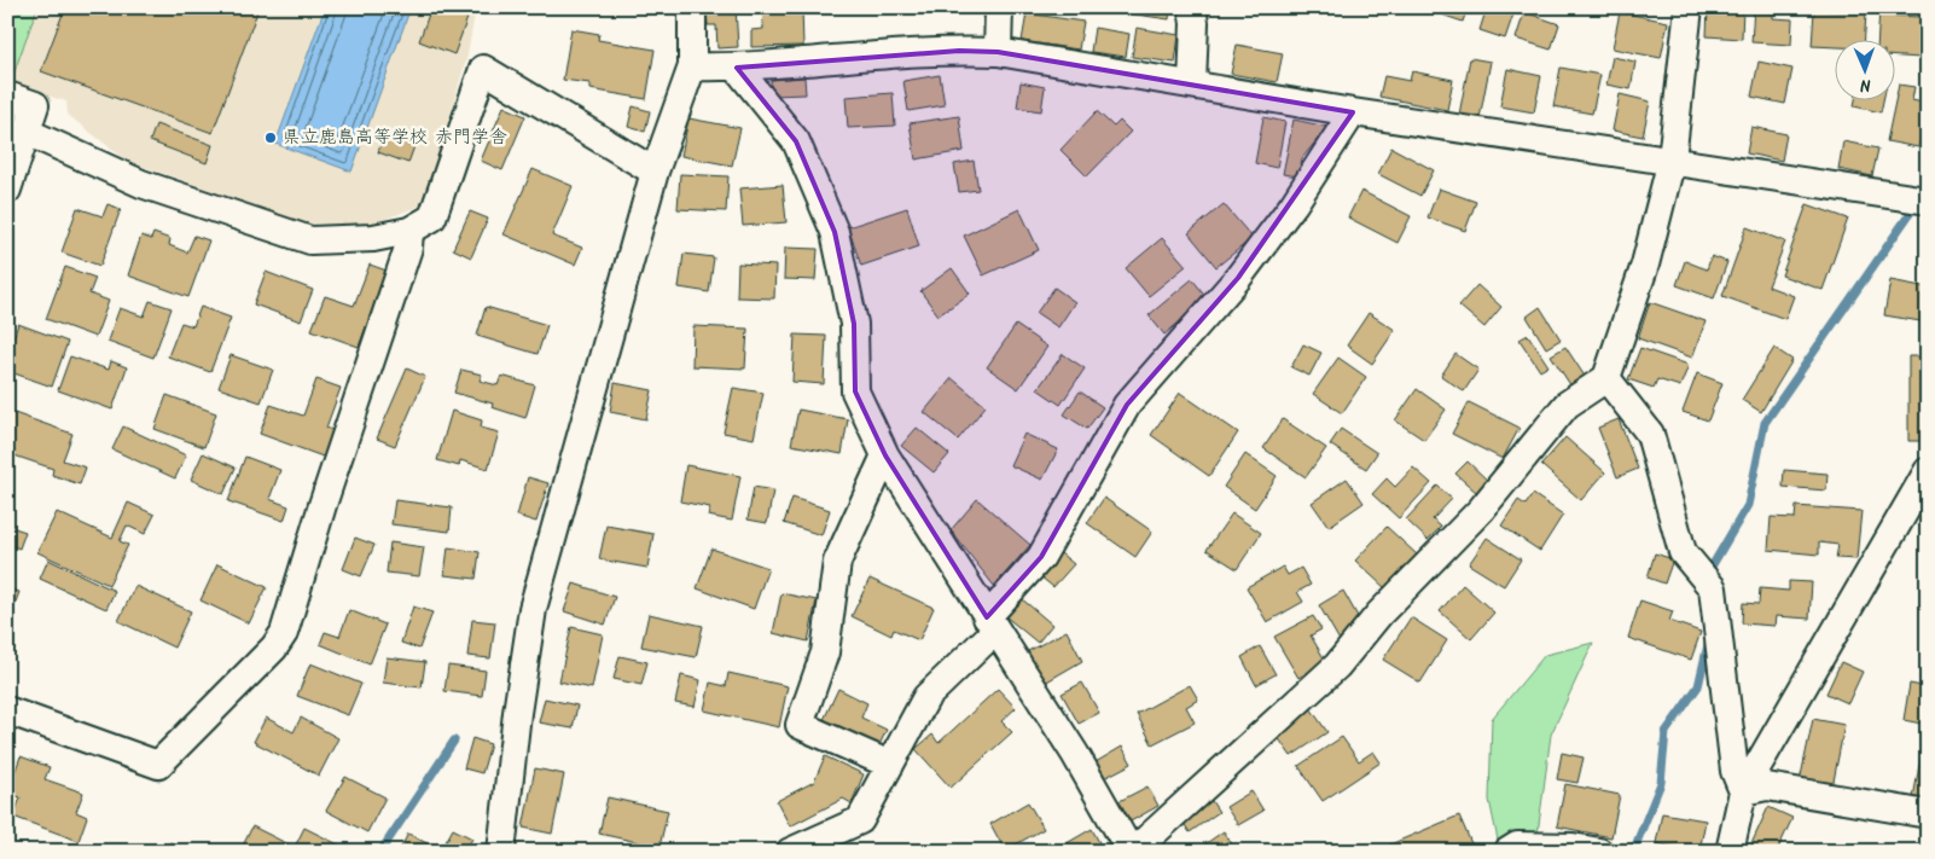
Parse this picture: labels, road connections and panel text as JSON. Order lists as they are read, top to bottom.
{
  "places": ["県立鹿島高等学校 赤門学舎"],
  "north": "bottom"
}
